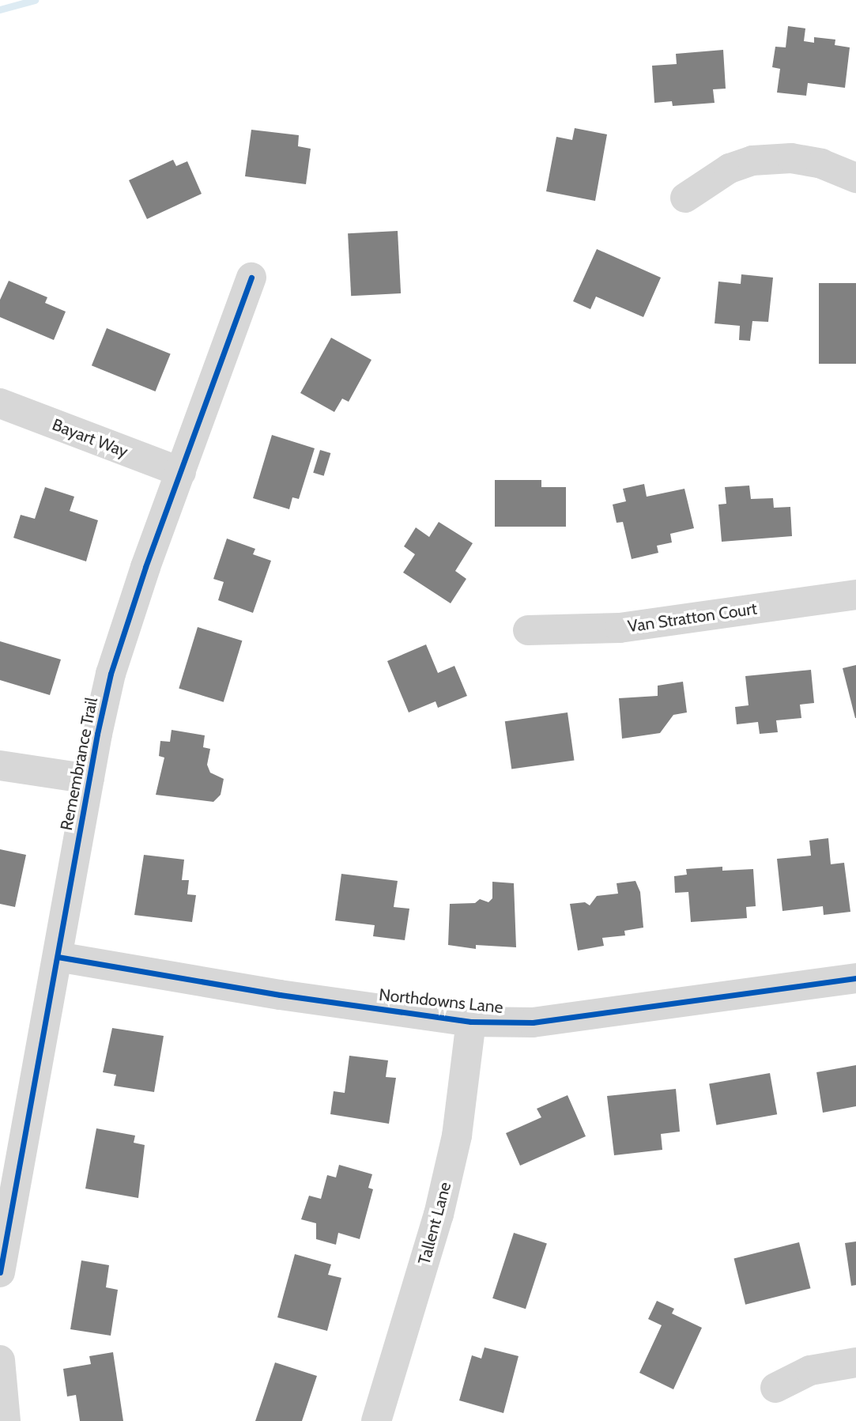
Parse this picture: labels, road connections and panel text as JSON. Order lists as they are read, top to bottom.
{
  "streets": {
    "street": [
      "Bayart Way",
      "Van Stratton Court",
      "Remembrance Trail",
      "Northdowns Lane",
      "Tallent Lane"
    ]
  },
  "crossings": [
    ["Bayart Way", "Remembrance Trail"],
    ["Remembrance Trail", "Northdowns Lane"],
    ["Northdowns Lane", "Tallent Lane"]
  ]
}
